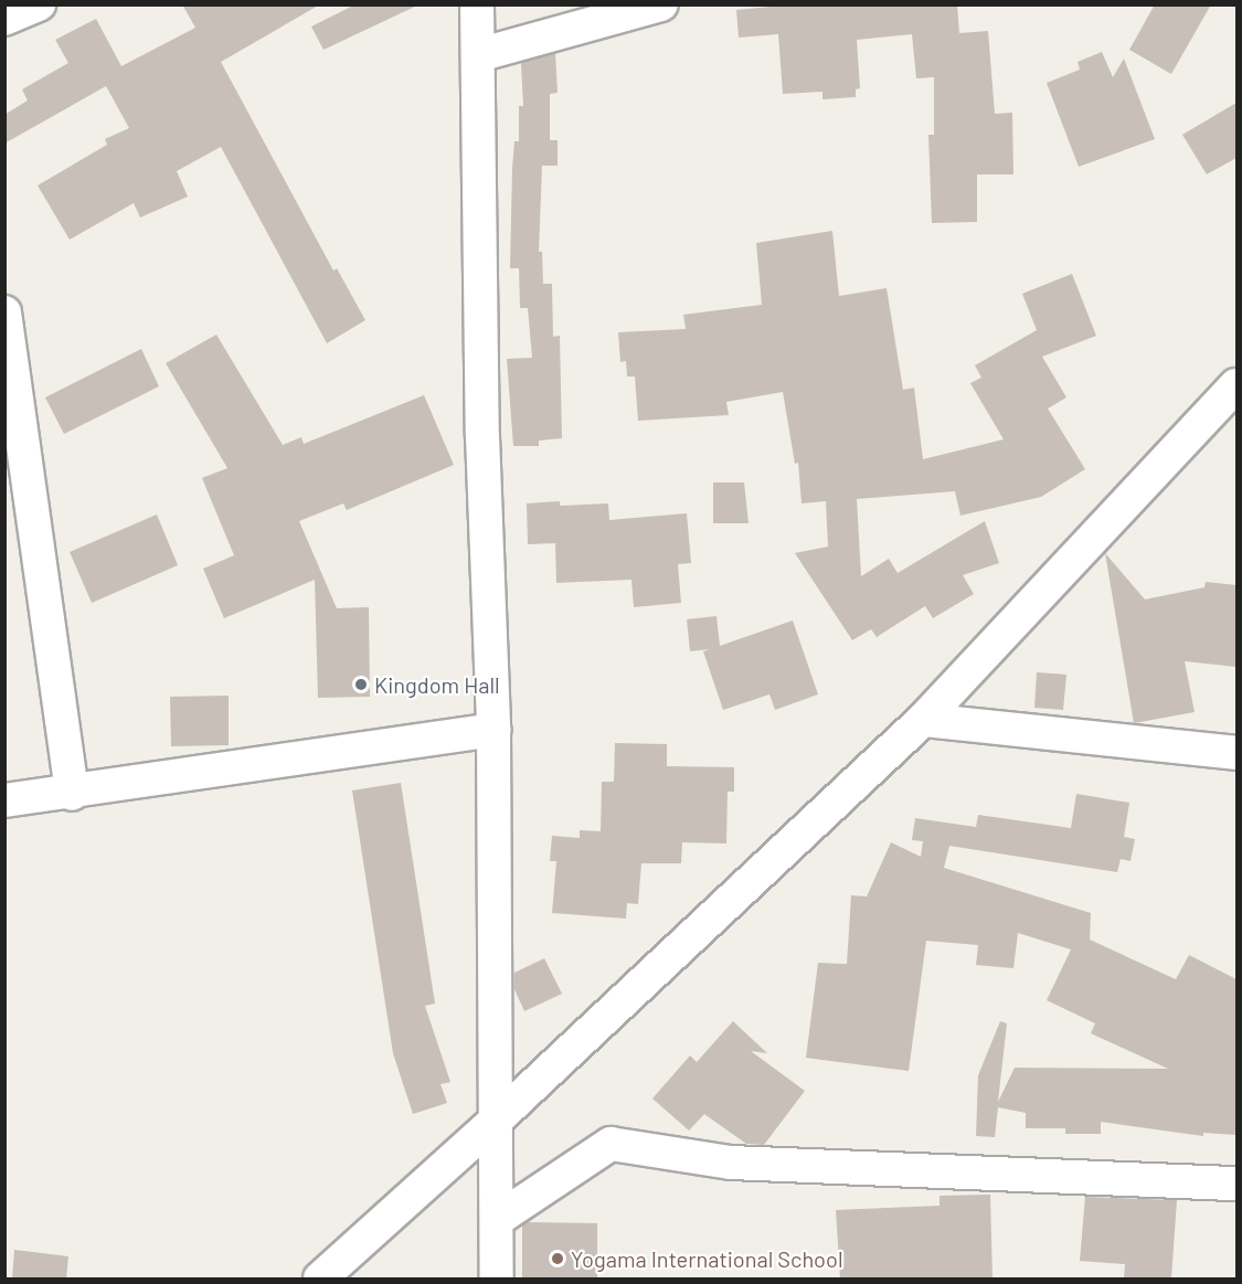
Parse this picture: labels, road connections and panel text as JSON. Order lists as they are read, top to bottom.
{
  "places": ["Kingdom Hall", "Yogama International School"]
}
